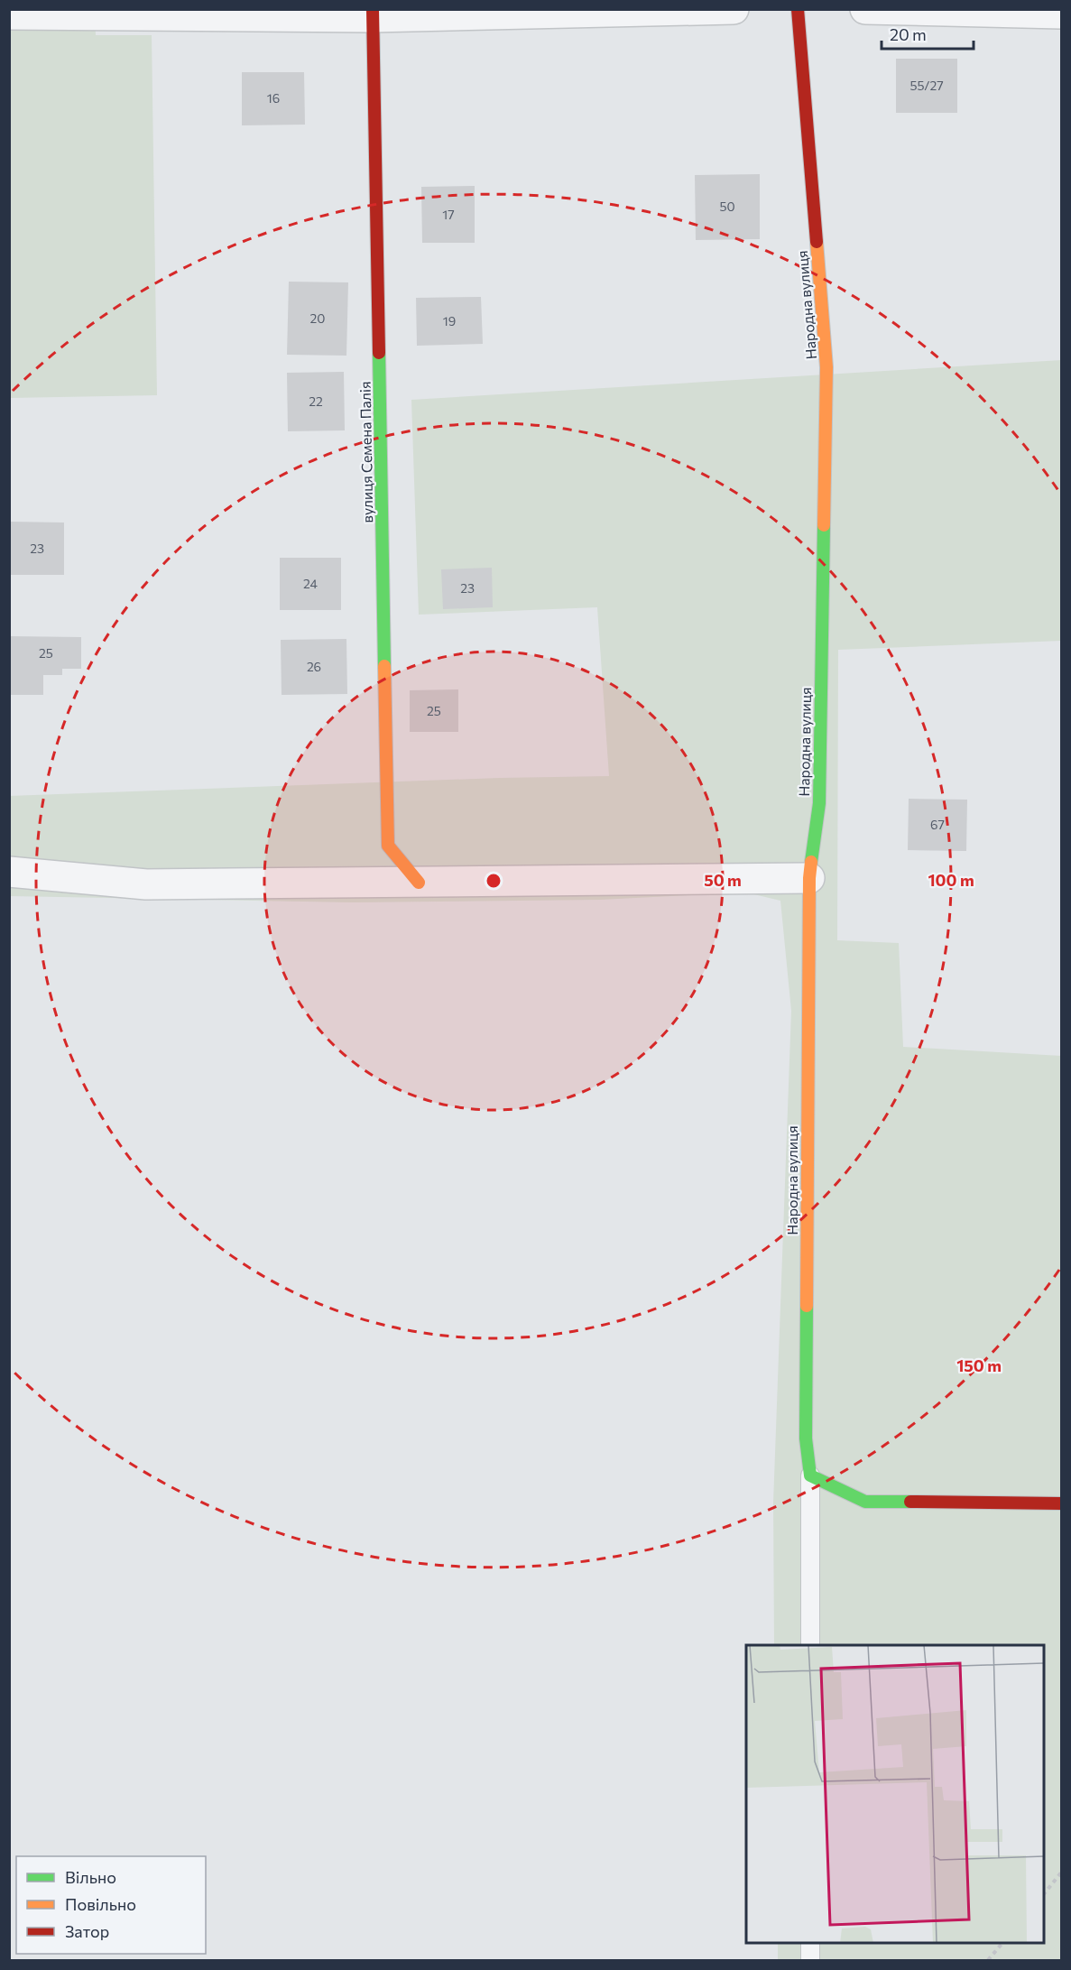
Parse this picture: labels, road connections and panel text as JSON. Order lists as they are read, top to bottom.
{
  "streets": {
    "street": ["Народна вулиця", "вулиця Семена Палія"]
  },
  "house_numbers": [
    "55/27",
    "16",
    "50",
    "17",
    "20",
    "19",
    "22",
    "23",
    "24",
    "23",
    "25",
    "26",
    "25",
    "67"
  ],
  "legend": ["Вільно", "Повільно", "Затор"],
  "scale_bar": "20 m",
  "rings": ["50 m", "100 m", "150 m"]
}
